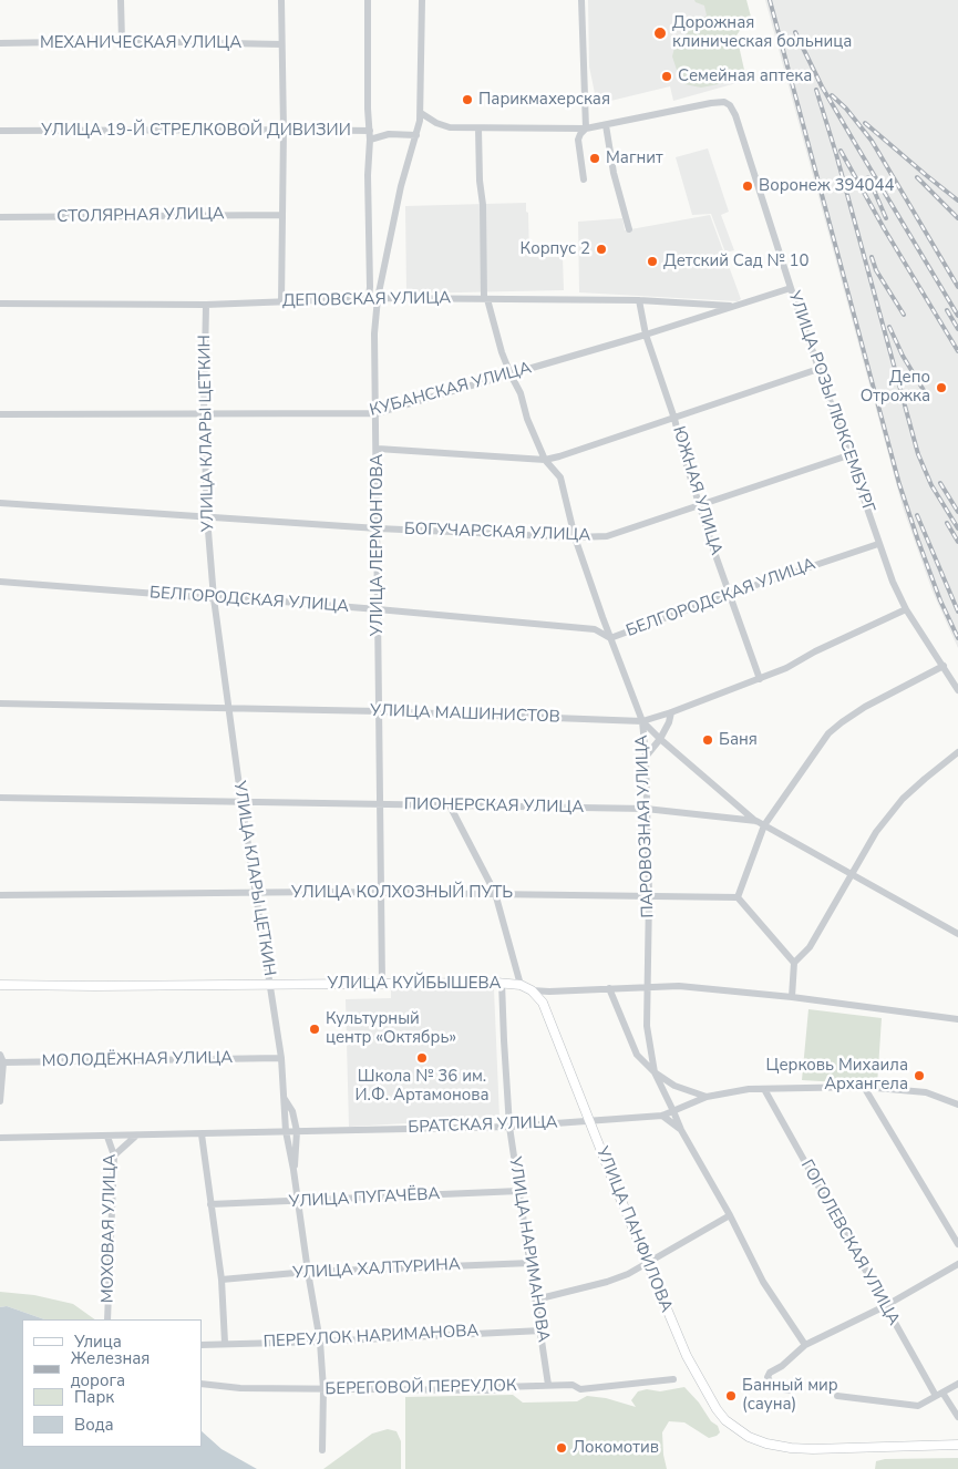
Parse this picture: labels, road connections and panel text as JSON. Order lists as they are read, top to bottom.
{
  "streets": {
    "main road": ["УЛИЦА КУЙБЫШЕВА", "УЛИЦА ПАНФИЛОВА"],
    "street": [
      "МЕХАНИЧЕСКАЯ УЛИЦА",
      "УЛИЦА 19-Й СТРЕЛКОВОЙ ДИВИЗИИ",
      "СТОЛЯРНАЯ УЛИЦА",
      "ДЕПОВСКАЯ УЛИЦА",
      "КУБАНСКАЯ УЛИЦА",
      "УЛИЦА РОЗЫ ЛЮКСЕМБУРГ",
      "УЛИЦА КЛАРЫ ЦЕТКИН",
      "ЮЖНАЯ УЛИЦА",
      "БОГУЧАРСКАЯ УЛИЦА",
      "УЛИЦА ЛЕРМОНТОВА",
      "БЕЛГОРОДСКАЯ УЛИЦА",
      "УЛИЦА МАШИНИСТОВ",
      "ПИОНЕРСКАЯ УЛИЦА",
      "ПАРОВОЗНАЯ УЛИЦА",
      "УЛИЦА КОЛХОЗНЫЙ ПУТЬ",
      "МОЛОДЁЖНАЯ УЛИЦА",
      "БРАТСКАЯ УЛИЦА",
      "УЛИЦА ПУГАЧЁВА",
      "МОХОВАЯ УЛИЦА",
      "ГОГОЛЕВСКАЯ УЛИЦА",
      "УЛИЦА НАРИМАНОВА",
      "УЛИЦА ХАЛТУРИНА",
      "ПЕРЕУЛОК НАРИМАНОВА",
      "БЕРЕГОВОЙ ПЕРЕУЛОК"
    ]
  },
  "crossings": [
    ["УЛИЦА 19-Й СТРЕЛКОВОЙ ДИВИЗИИ", "УЛИЦА ЛЕРМОНТОВА"],
    ["ДЕПОВСКАЯ УЛИЦА", "КУБАНСКАЯ УЛИЦА"],
    ["ДЕПОВСКАЯ УЛИЦА", "УЛИЦА КЛАРЫ ЦЕТКИН"],
    ["ДЕПОВСКАЯ УЛИЦА", "ЮЖНАЯ УЛИЦА"],
    ["ДЕПОВСКАЯ УЛИЦА", "УЛИЦА ЛЕРМОНТОВА"],
    ["ДЕПОВСКАЯ УЛИЦА", "ПАРОВОЗНАЯ УЛИЦА"],
    ["КУБАНСКАЯ УЛИЦА", "УЛИЦА РОЗЫ ЛЮКСЕМБУРГ"],
    ["КУБАНСКАЯ УЛИЦА", "УЛИЦА КЛАРЫ ЦЕТКИН"],
    ["КУБАНСКАЯ УЛИЦА", "ЮЖНАЯ УЛИЦА"],
    ["КУБАНСКАЯ УЛИЦА", "УЛИЦА ЛЕРМОНТОВА"],
    ["КУБАНСКАЯ УЛИЦА", "ПАРОВОЗНАЯ УЛИЦА"],
    ["УЛИЦА РОЗЫ ЛЮКСЕМБУРГ", "БОГУЧАРСКАЯ УЛИЦА"],
    ["УЛИЦА РОЗЫ ЛЮКСЕМБУРГ", "БЕЛГОРОДСКАЯ УЛИЦА"],
    ["УЛИЦА РОЗЫ ЛЮКСЕМБУРГ", "УЛИЦА МАШИНИСТОВ"],
    ["УЛИЦА КЛАРЫ ЦЕТКИН", "БОГУЧАРСКАЯ УЛИЦА"],
    ["УЛИЦА КЛАРЫ ЦЕТКИН", "БЕЛГОРОДСКАЯ УЛИЦА"],
    ["УЛИЦА КЛАРЫ ЦЕТКИН", "УЛИЦА МАШИНИСТОВ"],
    ["УЛИЦА КЛАРЫ ЦЕТКИН", "ПИОНЕРСКАЯ УЛИЦА"],
    ["УЛИЦА КЛАРЫ ЦЕТКИН", "УЛИЦА КОЛХОЗНЫЙ ПУТЬ"],
    ["УЛИЦА КЛАРЫ ЦЕТКИН", "УЛИЦА КУЙБЫШЕВА"],
    ["УЛИЦА КЛАРЫ ЦЕТКИН", "МОЛОДЁЖНАЯ УЛИЦА"],
    ["УЛИЦА КЛАРЫ ЦЕТКИН", "БРАТСКАЯ УЛИЦА"],
    ["УЛИЦА КЛАРЫ ЦЕТКИН", "УЛИЦА ПУГАЧЁВА"],
    ["УЛИЦА КЛАРЫ ЦЕТКИН", "УЛИЦА ХАЛТУРИНА"],
    ["УЛИЦА КЛАРЫ ЦЕТКИН", "ПЕРЕУЛОК НАРИМАНОВА"],
    ["УЛИЦА КЛАРЫ ЦЕТКИН", "БЕРЕГОВОЙ ПЕРЕУЛОК"],
    ["ЮЖНАЯ УЛИЦА", "БОГУЧАРСКАЯ УЛИЦА"],
    ["ЮЖНАЯ УЛИЦА", "БЕЛГОРОДСКАЯ УЛИЦА"],
    ["ЮЖНАЯ УЛИЦА", "УЛИЦА МАШИНИСТОВ"],
    ["БОГУЧАРСКАЯ УЛИЦА", "УЛИЦА ЛЕРМОНТОВА"],
    ["БОГУЧАРСКАЯ УЛИЦА", "ПАРОВОЗНАЯ УЛИЦА"],
    ["УЛИЦА ЛЕРМОНТОВА", "БЕЛГОРОДСКАЯ УЛИЦА"],
    ["УЛИЦА ЛЕРМОНТОВА", "УЛИЦА МАШИНИСТОВ"],
    ["УЛИЦА ЛЕРМОНТОВА", "ПИОНЕРСКАЯ УЛИЦА"],
    ["УЛИЦА ЛЕРМОНТОВА", "УЛИЦА КОЛХОЗНЫЙ ПУТЬ"],
    ["УЛИЦА ЛЕРМОНТОВА", "УЛИЦА КУЙБЫШЕВА"],
    ["БЕЛГОРОДСКАЯ УЛИЦА", "ПАРОВОЗНАЯ УЛИЦА"],
    ["УЛИЦА МАШИНИСТОВ", "ПАРОВОЗНАЯ УЛИЦА"],
    ["ПИОНЕРСКАЯ УЛИЦА", "ПАРОВОЗНАЯ УЛИЦА"],
    ["ПАРОВОЗНАЯ УЛИЦА", "УЛИЦА КОЛХОЗНЫЙ ПУТЬ"],
    ["ПАРОВОЗНАЯ УЛИЦА", "УЛИЦА КУЙБЫШЕВА"],
    ["ПАРОВОЗНАЯ УЛИЦА", "БРАТСКАЯ УЛИЦА"],
    ["УЛИЦА КУЙБЫШЕВА", "УЛИЦА ПАНФИЛОВА"],
    ["УЛИЦА КУЙБЫШЕВА", "УЛИЦА НАРИМАНОВА"],
    ["БРАТСКАЯ УЛИЦА", "МОХОВАЯ УЛИЦА"],
    ["БРАТСКАЯ УЛИЦА", "УЛИЦА ПАНФИЛОВА"],
    ["БРАТСКАЯ УЛИЦА", "ГОГОЛЕВСКАЯ УЛИЦА"],
    ["БРАТСКАЯ УЛИЦА", "УЛИЦА НАРИМАНОВА"],
    ["УЛИЦА ПУГАЧЁВА", "УЛИЦА НАРИМАНОВА"],
    ["УЛИЦА НАРИМАНОВА", "УЛИЦА ХАЛТУРИНА"],
    ["УЛИЦА НАРИМАНОВА", "ПЕРЕУЛОК НАРИМАНОВА"],
    ["УЛИЦА НАРИМАНОВА", "БЕРЕГОВОЙ ПЕРЕУЛОК"]
  ],
  "places": [
    "Дорожная клиническая больница",
    "Семейная аптека",
    "Парикмахерская",
    "Магнит",
    "Воронеж 394044",
    "Корпус 2",
    "Детский Сад № 10",
    "Депо Отрожка",
    "Баня",
    "Культурный центр «Октябрь»",
    "Школа № 36 им. И.Ф. Артамонова",
    "Церковь Михаила Архангела",
    "Банный мир (сауна)",
    "Локомотив"
  ],
  "legend": [
    "Улица",
    "Железная дорога",
    "Парк",
    "Вода"
  ]
}
